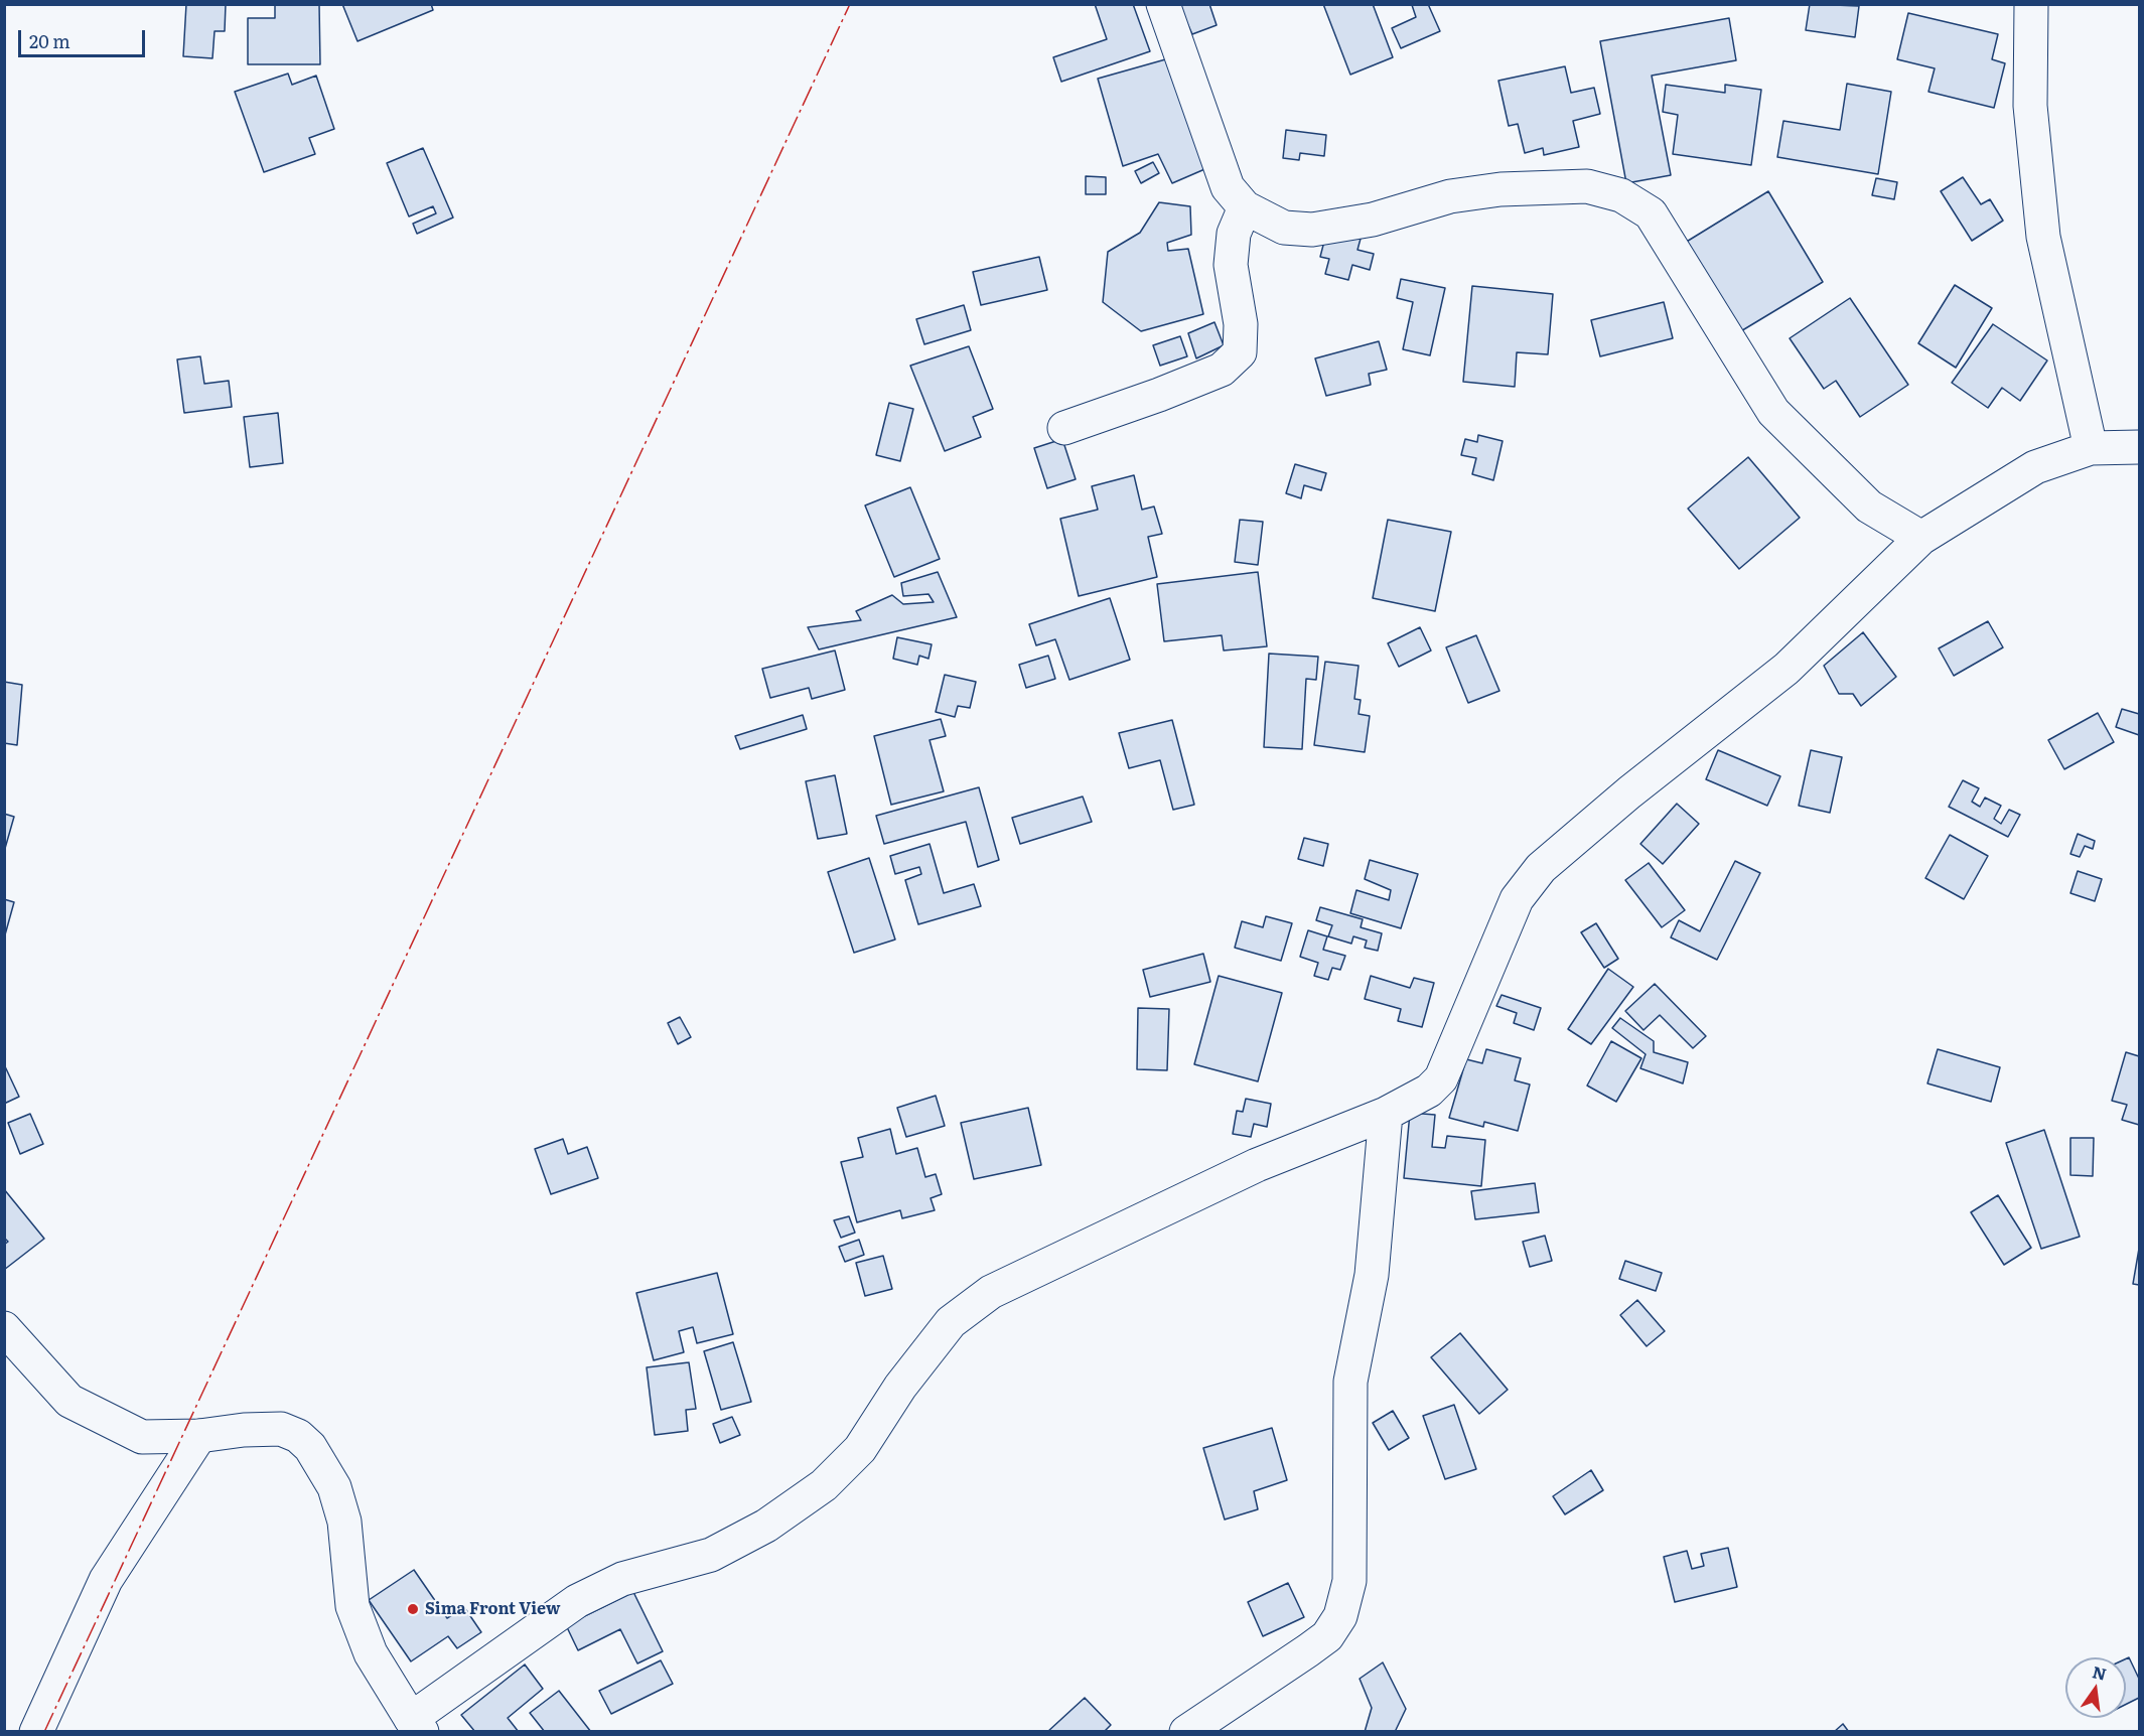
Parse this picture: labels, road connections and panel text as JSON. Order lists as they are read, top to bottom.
{
  "places": ["Sima Front View"],
  "scale_bar": "20 m",
  "north": "top"
}
